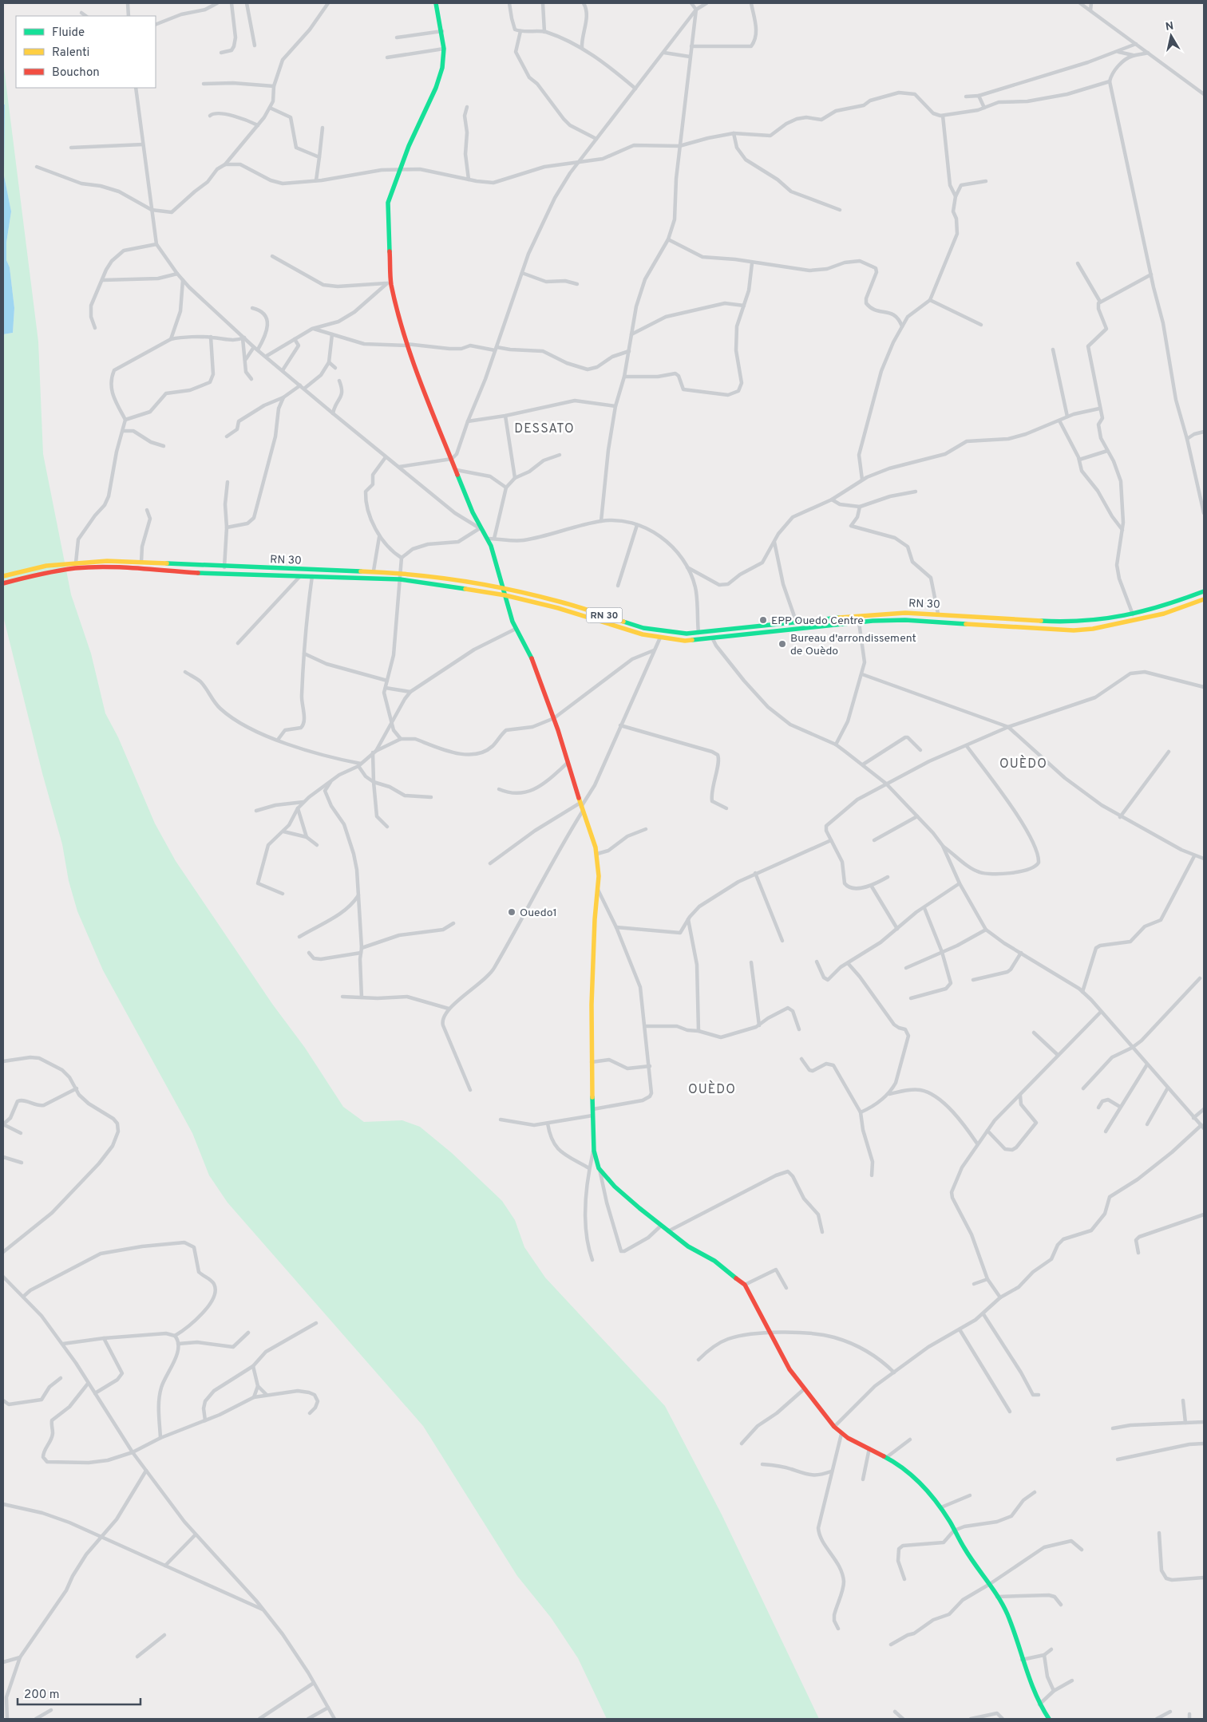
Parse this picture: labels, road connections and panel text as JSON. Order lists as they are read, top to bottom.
{
  "streets": {
    "main road": ["RN 30"]
  },
  "districts": ["DESSATO", "OUÈDO", "OUÈDO"],
  "places": ["EPP Ouedo Centre", "Bureau d'arrondissement de Ouèdo", "Ouedo1"],
  "legend": ["Fluide", "Ralenti", "Bouchon"],
  "scale_bar": "200 m",
  "north": "top"
}
